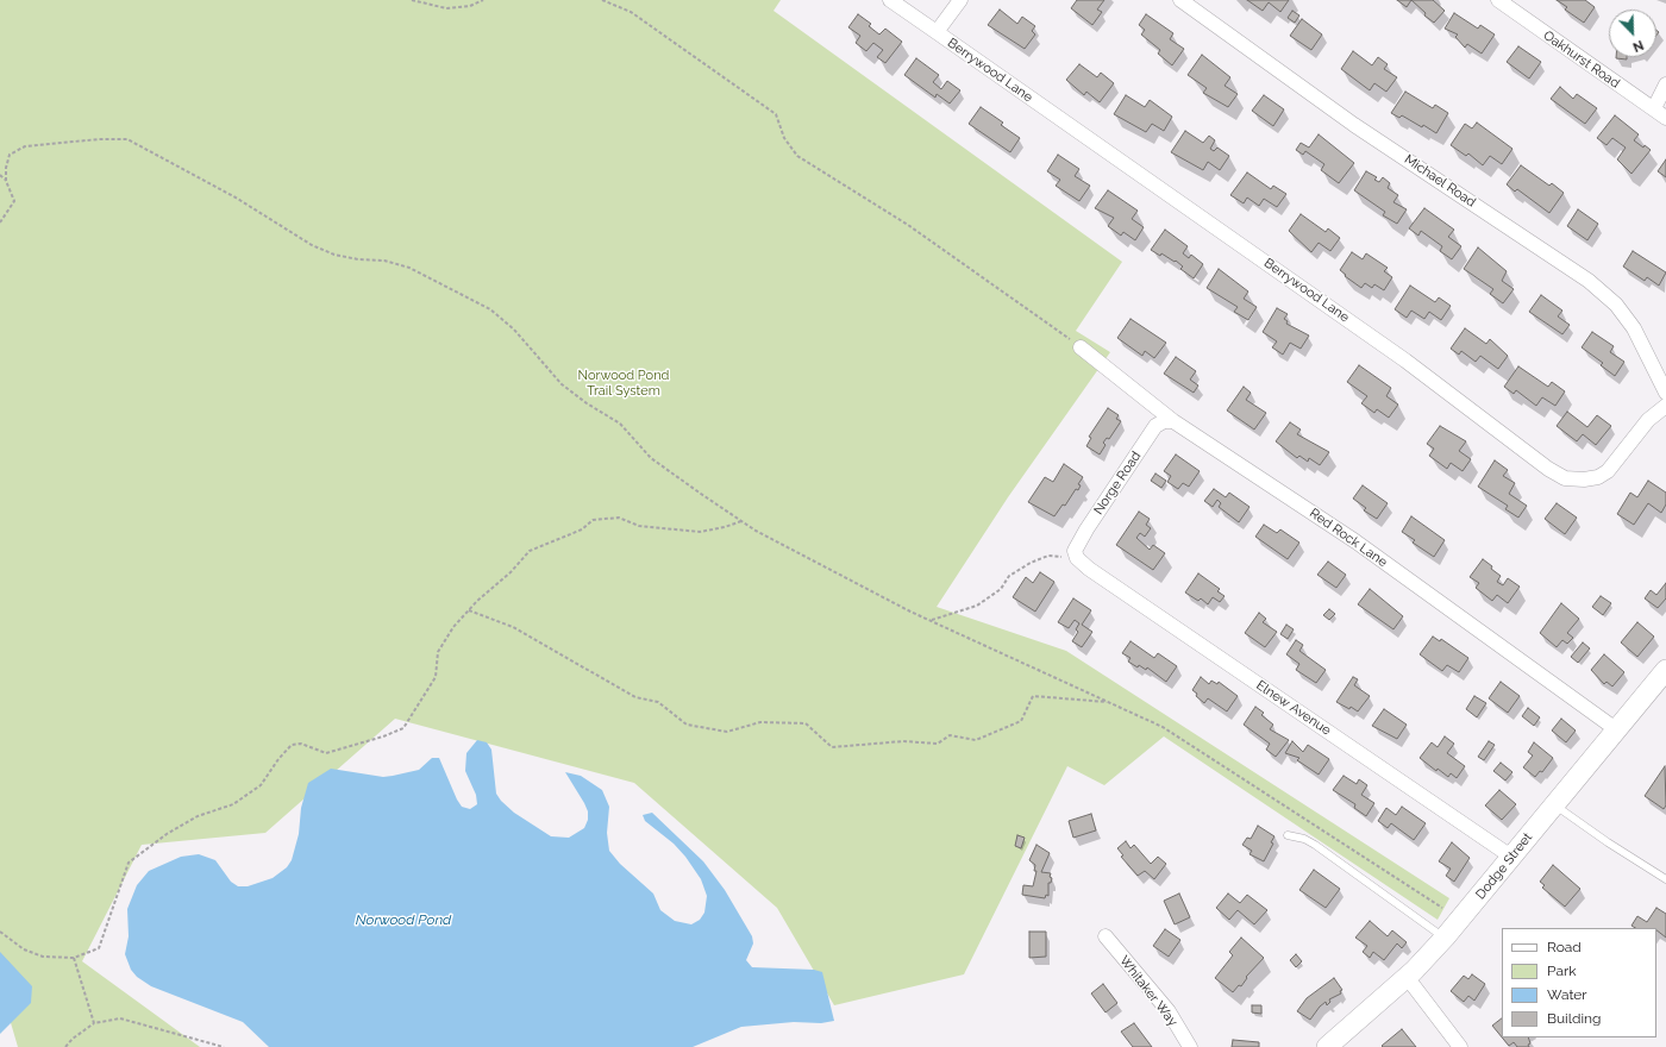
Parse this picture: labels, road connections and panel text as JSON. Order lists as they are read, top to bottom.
{
  "streets": {
    "main road": ["Dodge Street"],
    "street": [
      "Oakhurst Road",
      "Berrywood Lane",
      "Michael Road",
      "Norge Road",
      "Red Rock Lane",
      "Elnew Avenue",
      "Whitaker Way"
    ]
  },
  "crossings": [
    ["Norge Road", "Red Rock Lane"],
    ["Norge Road", "Elnew Avenue"],
    ["Red Rock Lane", "Dodge Street"],
    ["Elnew Avenue", "Dodge Street"]
  ],
  "water": ["Norwood Pond"],
  "parks": ["Norwood Pond Trail System"],
  "legend": [
    "Road",
    "Park",
    "Water",
    "Building"
  ],
  "north": "bottom right"
}
